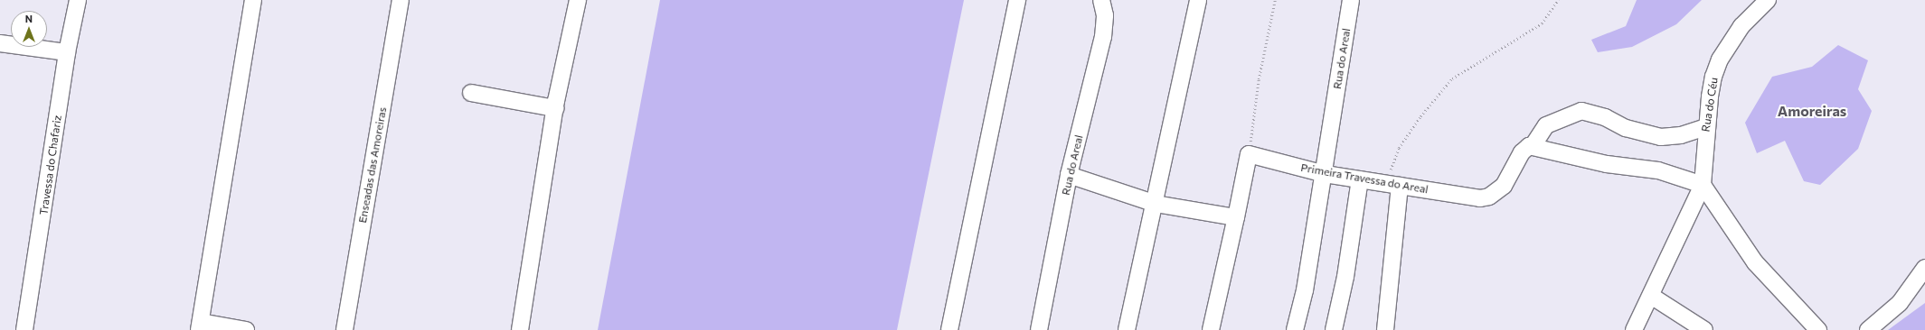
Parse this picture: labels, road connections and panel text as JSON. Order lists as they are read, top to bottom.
{
  "streets": {
    "street": [
      "Rua do Areal",
      "Rua do Céu",
      "Travessa do Chafariz",
      "Enseadas das Amoreiras",
      "Primeira Travessa do Areal"
    ]
  },
  "crossings": [
    ["Rua do Areal", "Primeira Travessa do Areal"],
    ["Rua do Céu", "Primeira Travessa do Areal"]
  ],
  "districts": ["Amoreiras"],
  "north": "top"
}
